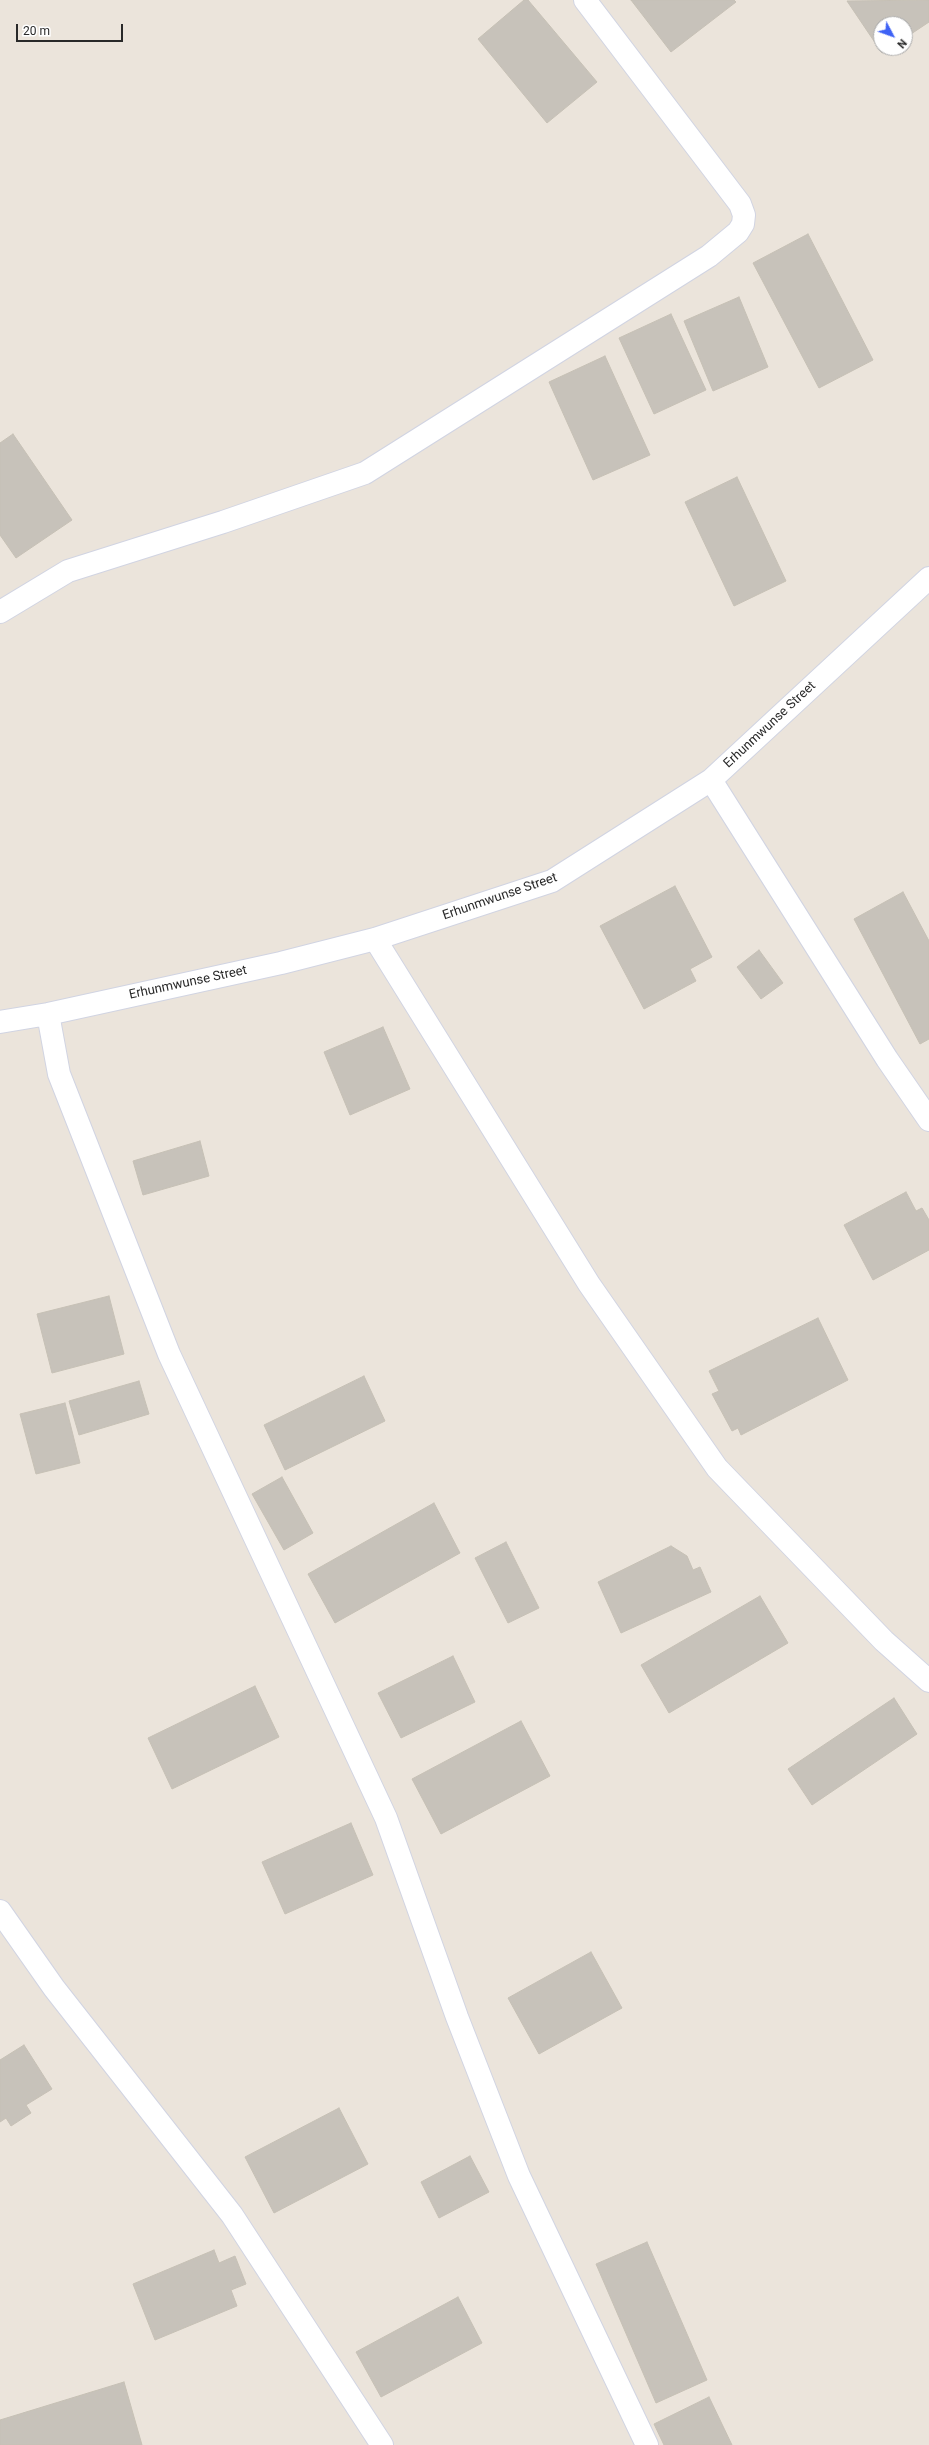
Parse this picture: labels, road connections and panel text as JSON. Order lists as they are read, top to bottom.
{
  "streets": {
    "street": ["Erhunmwunse Street"]
  },
  "scale_bar": "20 m",
  "north": "bottom right"
}
